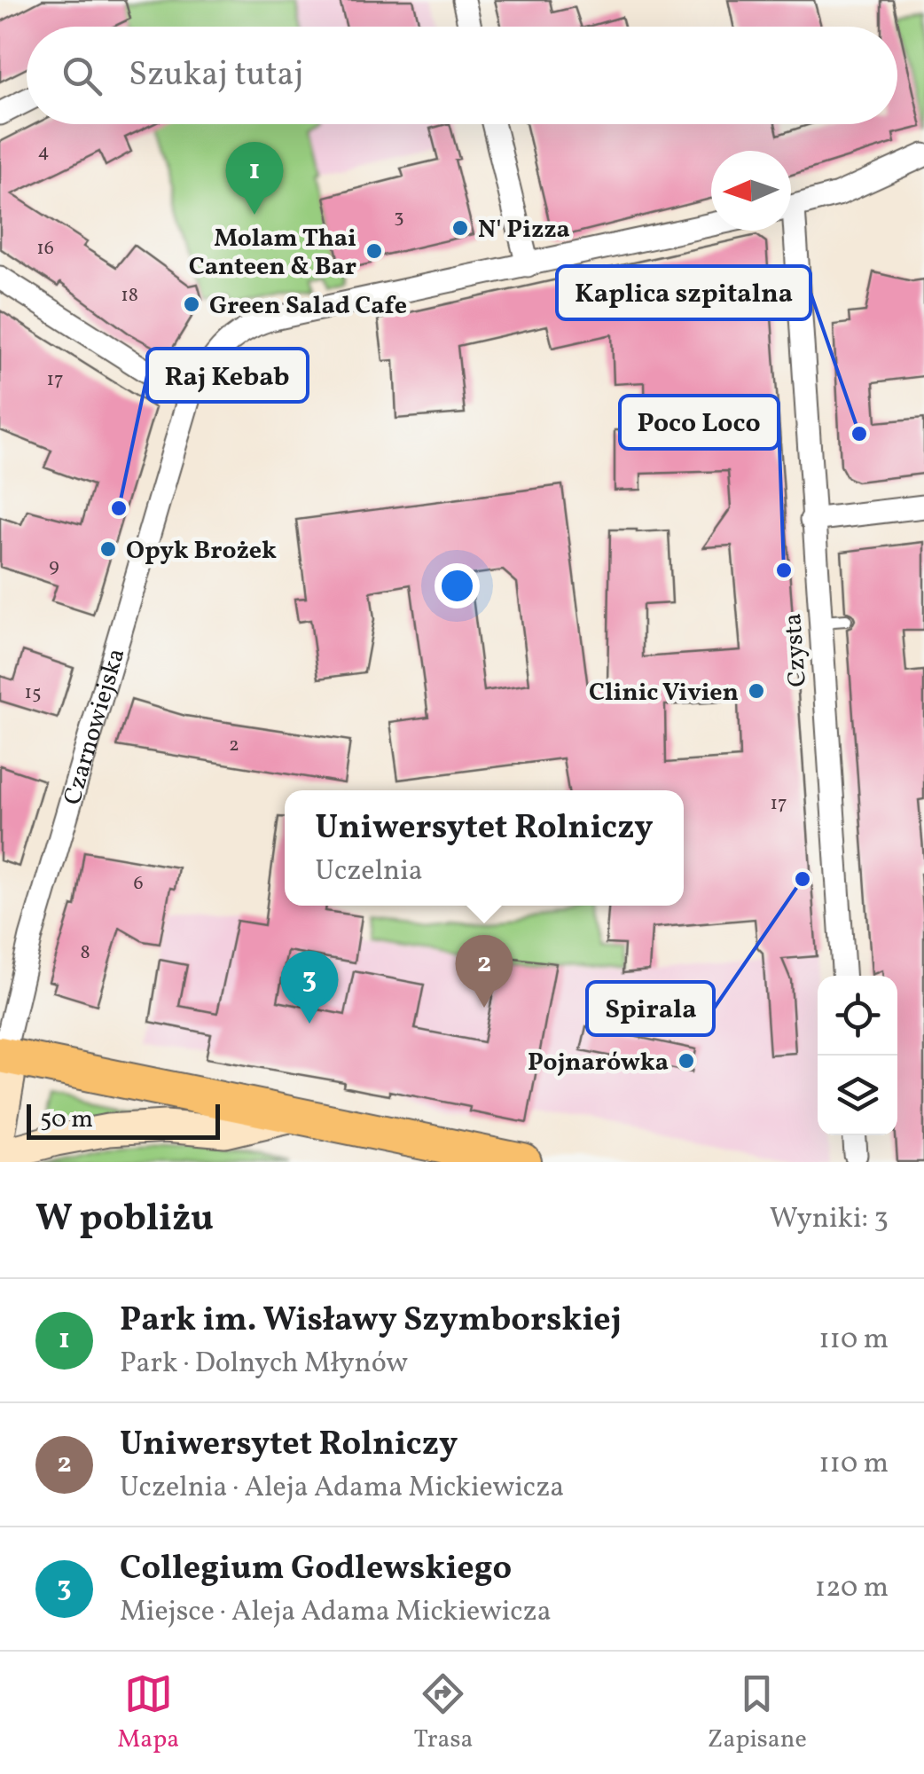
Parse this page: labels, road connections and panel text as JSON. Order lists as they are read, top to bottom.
{
  "streets": {
    "main road": ["Czarnowiejska"],
    "street": ["Czysta"]
  },
  "places": [
    "N' Pizza",
    "Molam Thai Canteen & Bar",
    "Green Salad Cafe",
    "Kaplica szpitalna",
    "Raj Kebab",
    "Opyk Brożek",
    "Poco Loco",
    "Clinic Vivien",
    "Spirala",
    "Pojnarówka"
  ],
  "house_numbers": [
    "4",
    "3",
    "16",
    "18",
    "17",
    "9",
    "15",
    "2",
    "17",
    "6",
    "8"
  ],
  "scale_bar": "50 m",
  "north": "left",
  "page": {
    "search": "Szukaj tutaj",
    "pins": ["1", "2", "3"],
    "popup": ["Uniwersytet Rolniczy", "Uczelnia"],
    "scale": "50 m",
    "heading": ["W pobliżu", "Wyniki: 3"],
    "list": [
      {
        "mark": "1",
        "name": "Park im. Wisławy Szymborskiej",
        "note": "Park · Dolnych Młynów",
        "value": "110 m"
      },
      {
        "mark": "2",
        "name": "Uniwersytet Rolniczy",
        "note": "Uczelnia · Aleja Adama Mickiewicza",
        "value": "110 m"
      },
      {
        "mark": "3",
        "name": "Collegium Godlewskiego",
        "note": "Miejsce · Aleja Adama Mickiewicza",
        "value": "120 m"
      }
    ],
    "nav": ["Mapa", "Trasa", "Zapisane"]
  }
}
